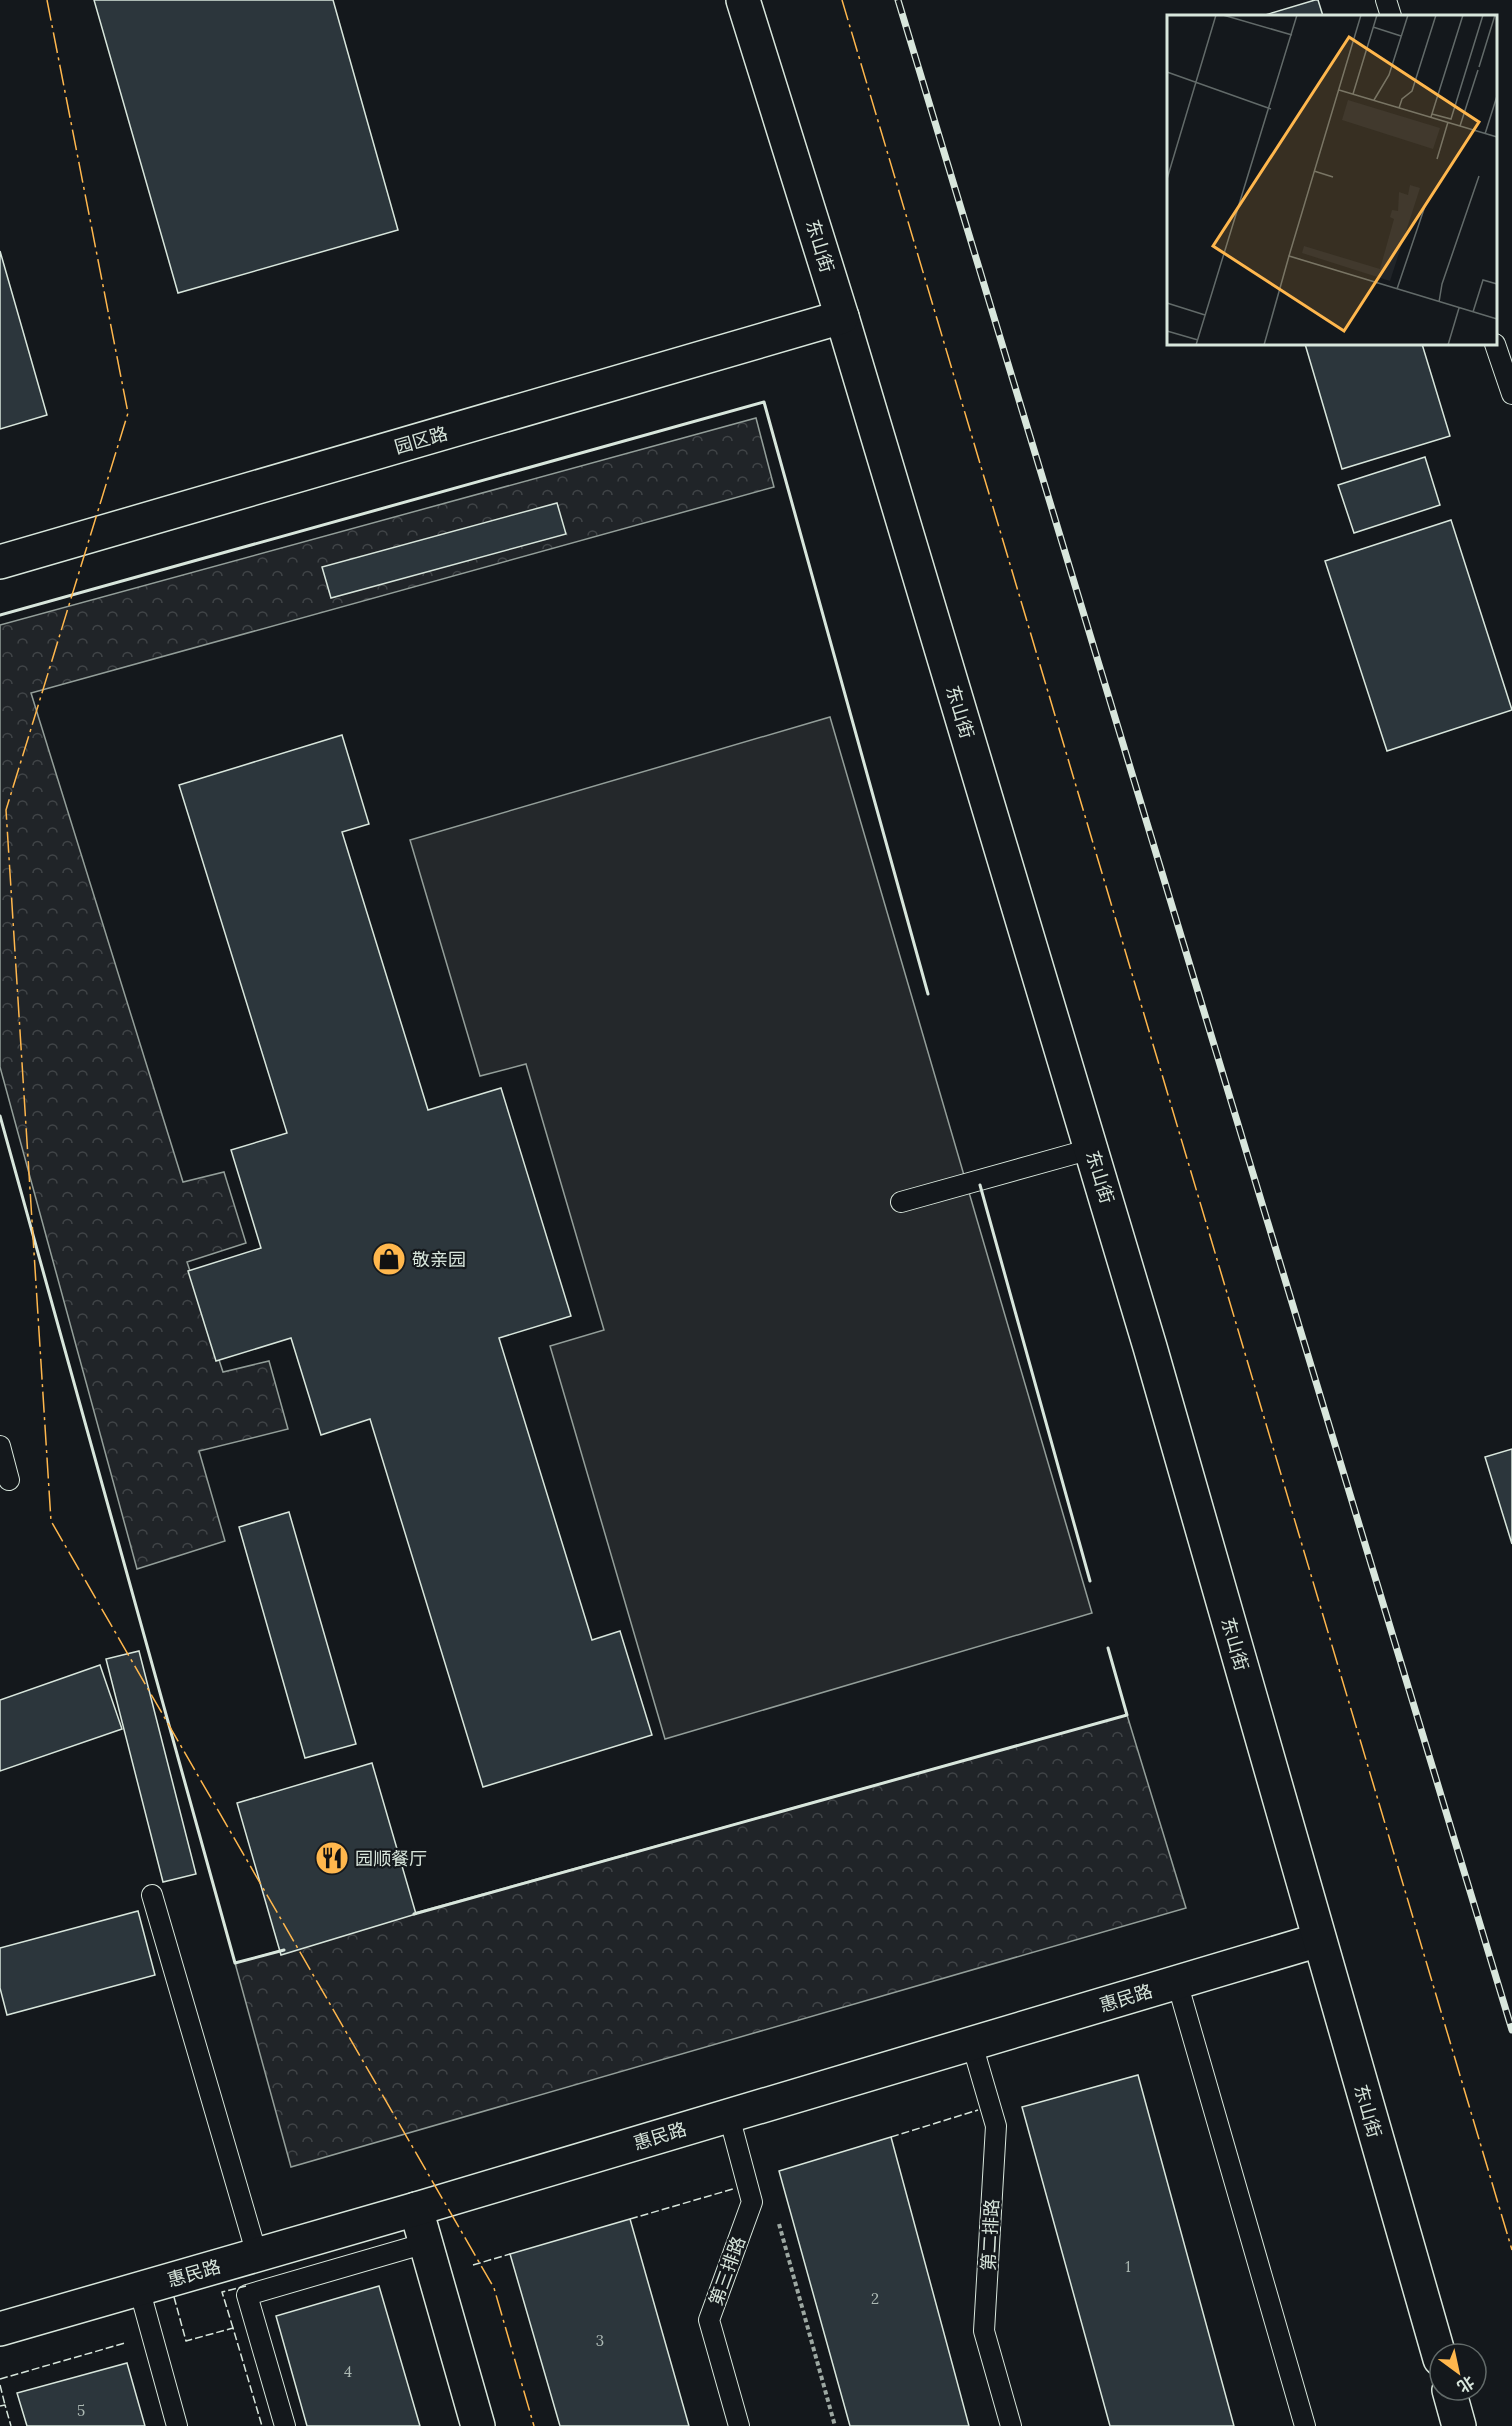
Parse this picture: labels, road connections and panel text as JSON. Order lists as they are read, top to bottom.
{
  "streets": {
    "main road": ["东山街", "园区路", "惠民路"],
    "lane": ["第二排路", "第三排路"]
  },
  "crossings": [
    ["东山街", "园区路"],
    ["东山街", "惠民路"],
    ["惠民路", "第二排路"],
    ["惠民路", "第三排路"]
  ],
  "places": {
    "shop": ["敬亲园"],
    "restaurant": ["园顺餐厅"]
  },
  "house_numbers": [
    "1",
    "2",
    "3",
    "4",
    "5"
  ],
  "north": "bottom right"
}
